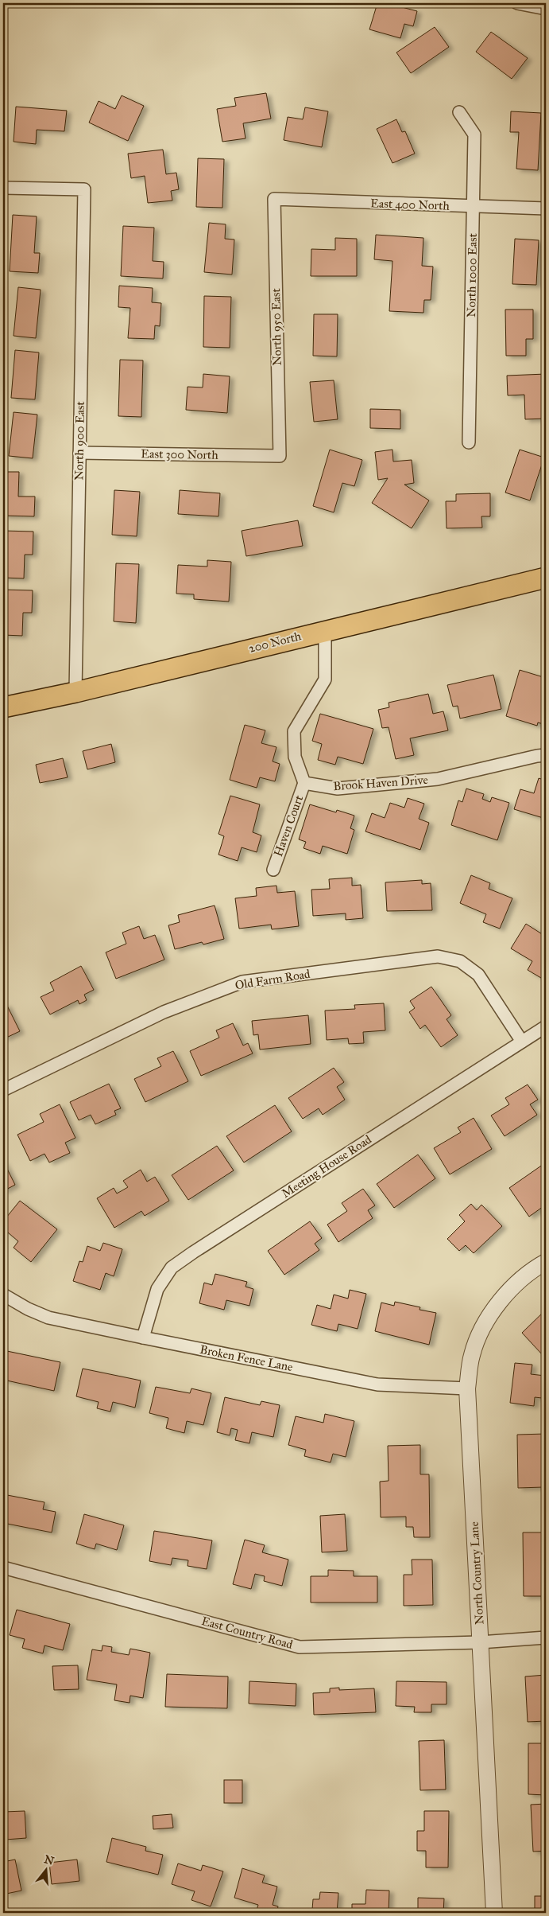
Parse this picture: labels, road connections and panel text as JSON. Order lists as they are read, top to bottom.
{
  "streets": {
    "main road": ["200 North"],
    "street": [
      "East 400 North",
      "North 1000 East",
      "North 950 East",
      "North 900 East",
      "East 300 North",
      "Brook Haven Drive",
      "Haven Court",
      "Old Farm Road",
      "Meeting House Road",
      "Broken Fence Lane",
      "North Country Lane",
      "East Country Road"
    ]
  },
  "crossings": [
    ["East 400 North", "North 1000 East"],
    ["East 400 North", "North 950 East"],
    ["North 950 East", "East 300 North"],
    ["North 900 East", "East 300 North"],
    ["North 900 East", "200 North"],
    ["Brook Haven Drive", "Haven Court"],
    ["Old Farm Road", "Meeting House Road"],
    ["Meeting House Road", "Broken Fence Lane"],
    ["Broken Fence Lane", "North Country Lane"],
    ["North Country Lane", "East Country Road"]
  ],
  "north": "top"
}
